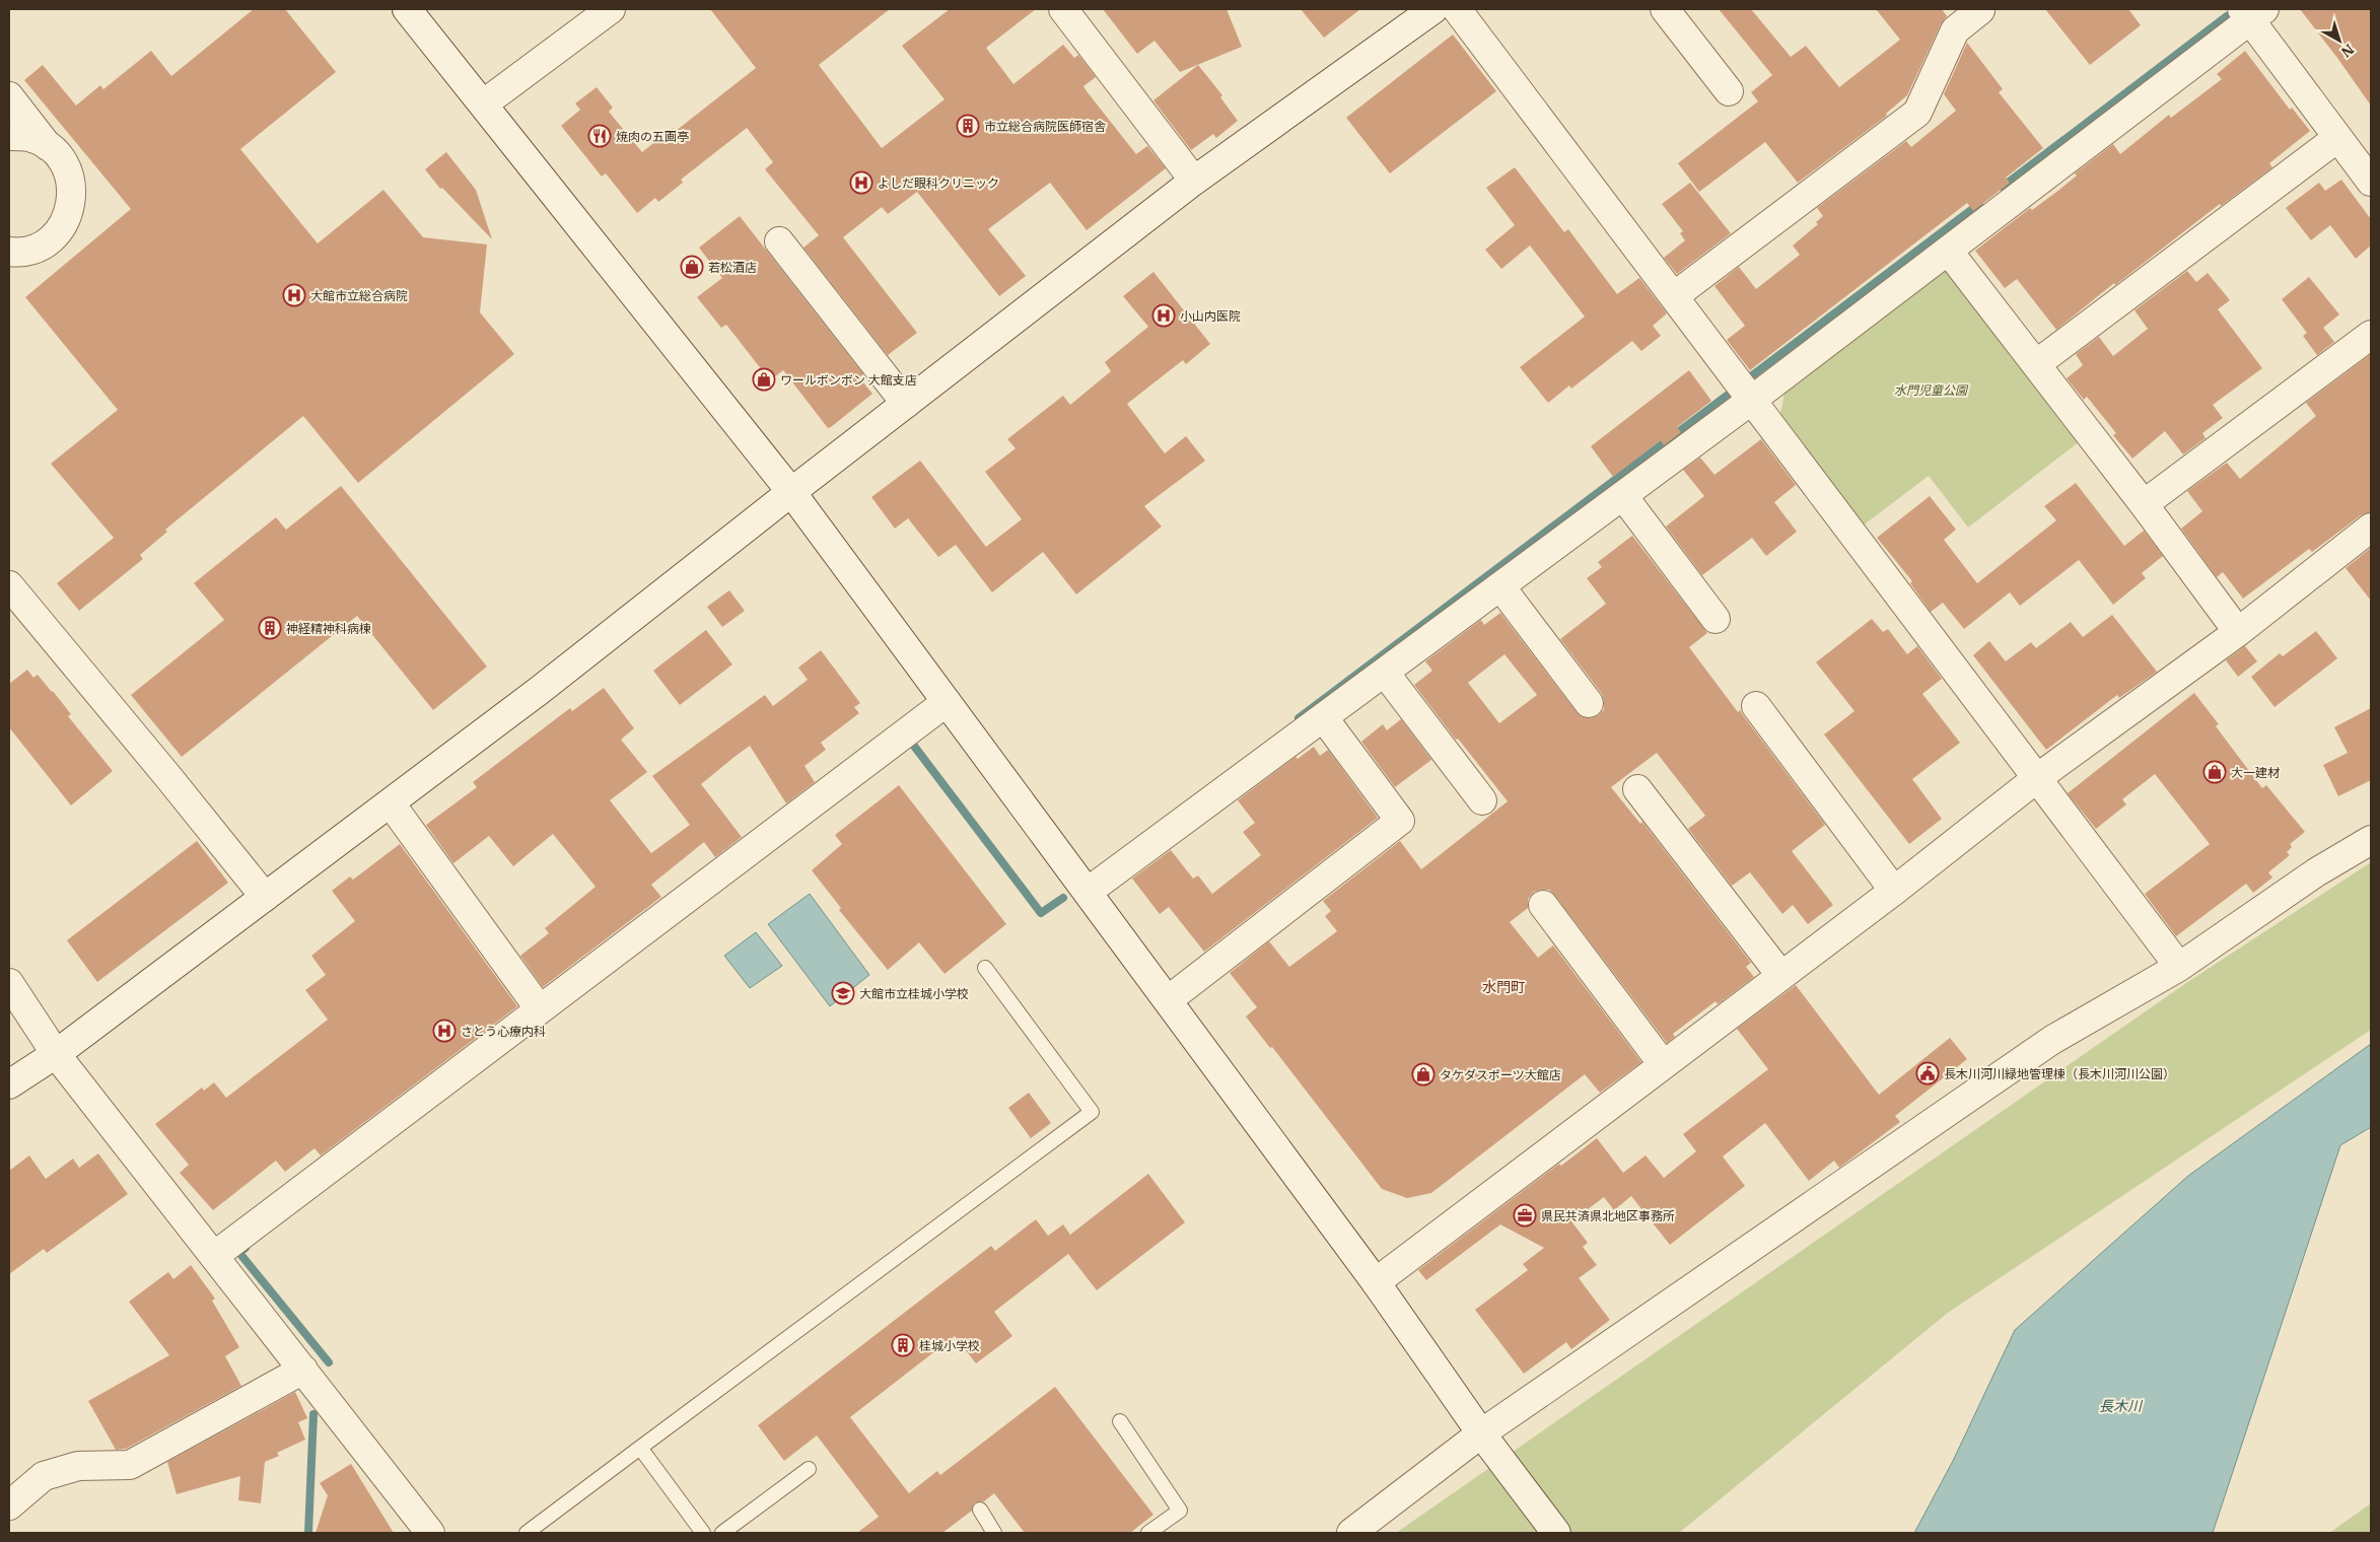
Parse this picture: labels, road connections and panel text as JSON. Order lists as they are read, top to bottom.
{
  "districts": ["水門町"],
  "water": ["長木川"],
  "parks": ["水門児童公園"],
  "places": {
    "building": ["市立総合病院医師宿舎", "神経精神科病棟", "桂城小学校"],
    "restaurant": ["焼肉の五画亭"],
    "hospital": [
      "よしだ眼科クリニック",
      "大館市立総合病院",
      "小山内医院",
      "さとう心療内科"
    ],
    "shop": [
      "若松酒店",
      "ワールボンボン 大館支店",
      "大一建材",
      "タケダスポーツ大館店"
    ],
    "school or university": ["大館市立桂城小学校"],
    "public building": ["長木川河川緑地管理棟（長木川河川公園）"],
    "office": ["県民共済県北地区事務所"]
  },
  "north": "bottom right"
}
